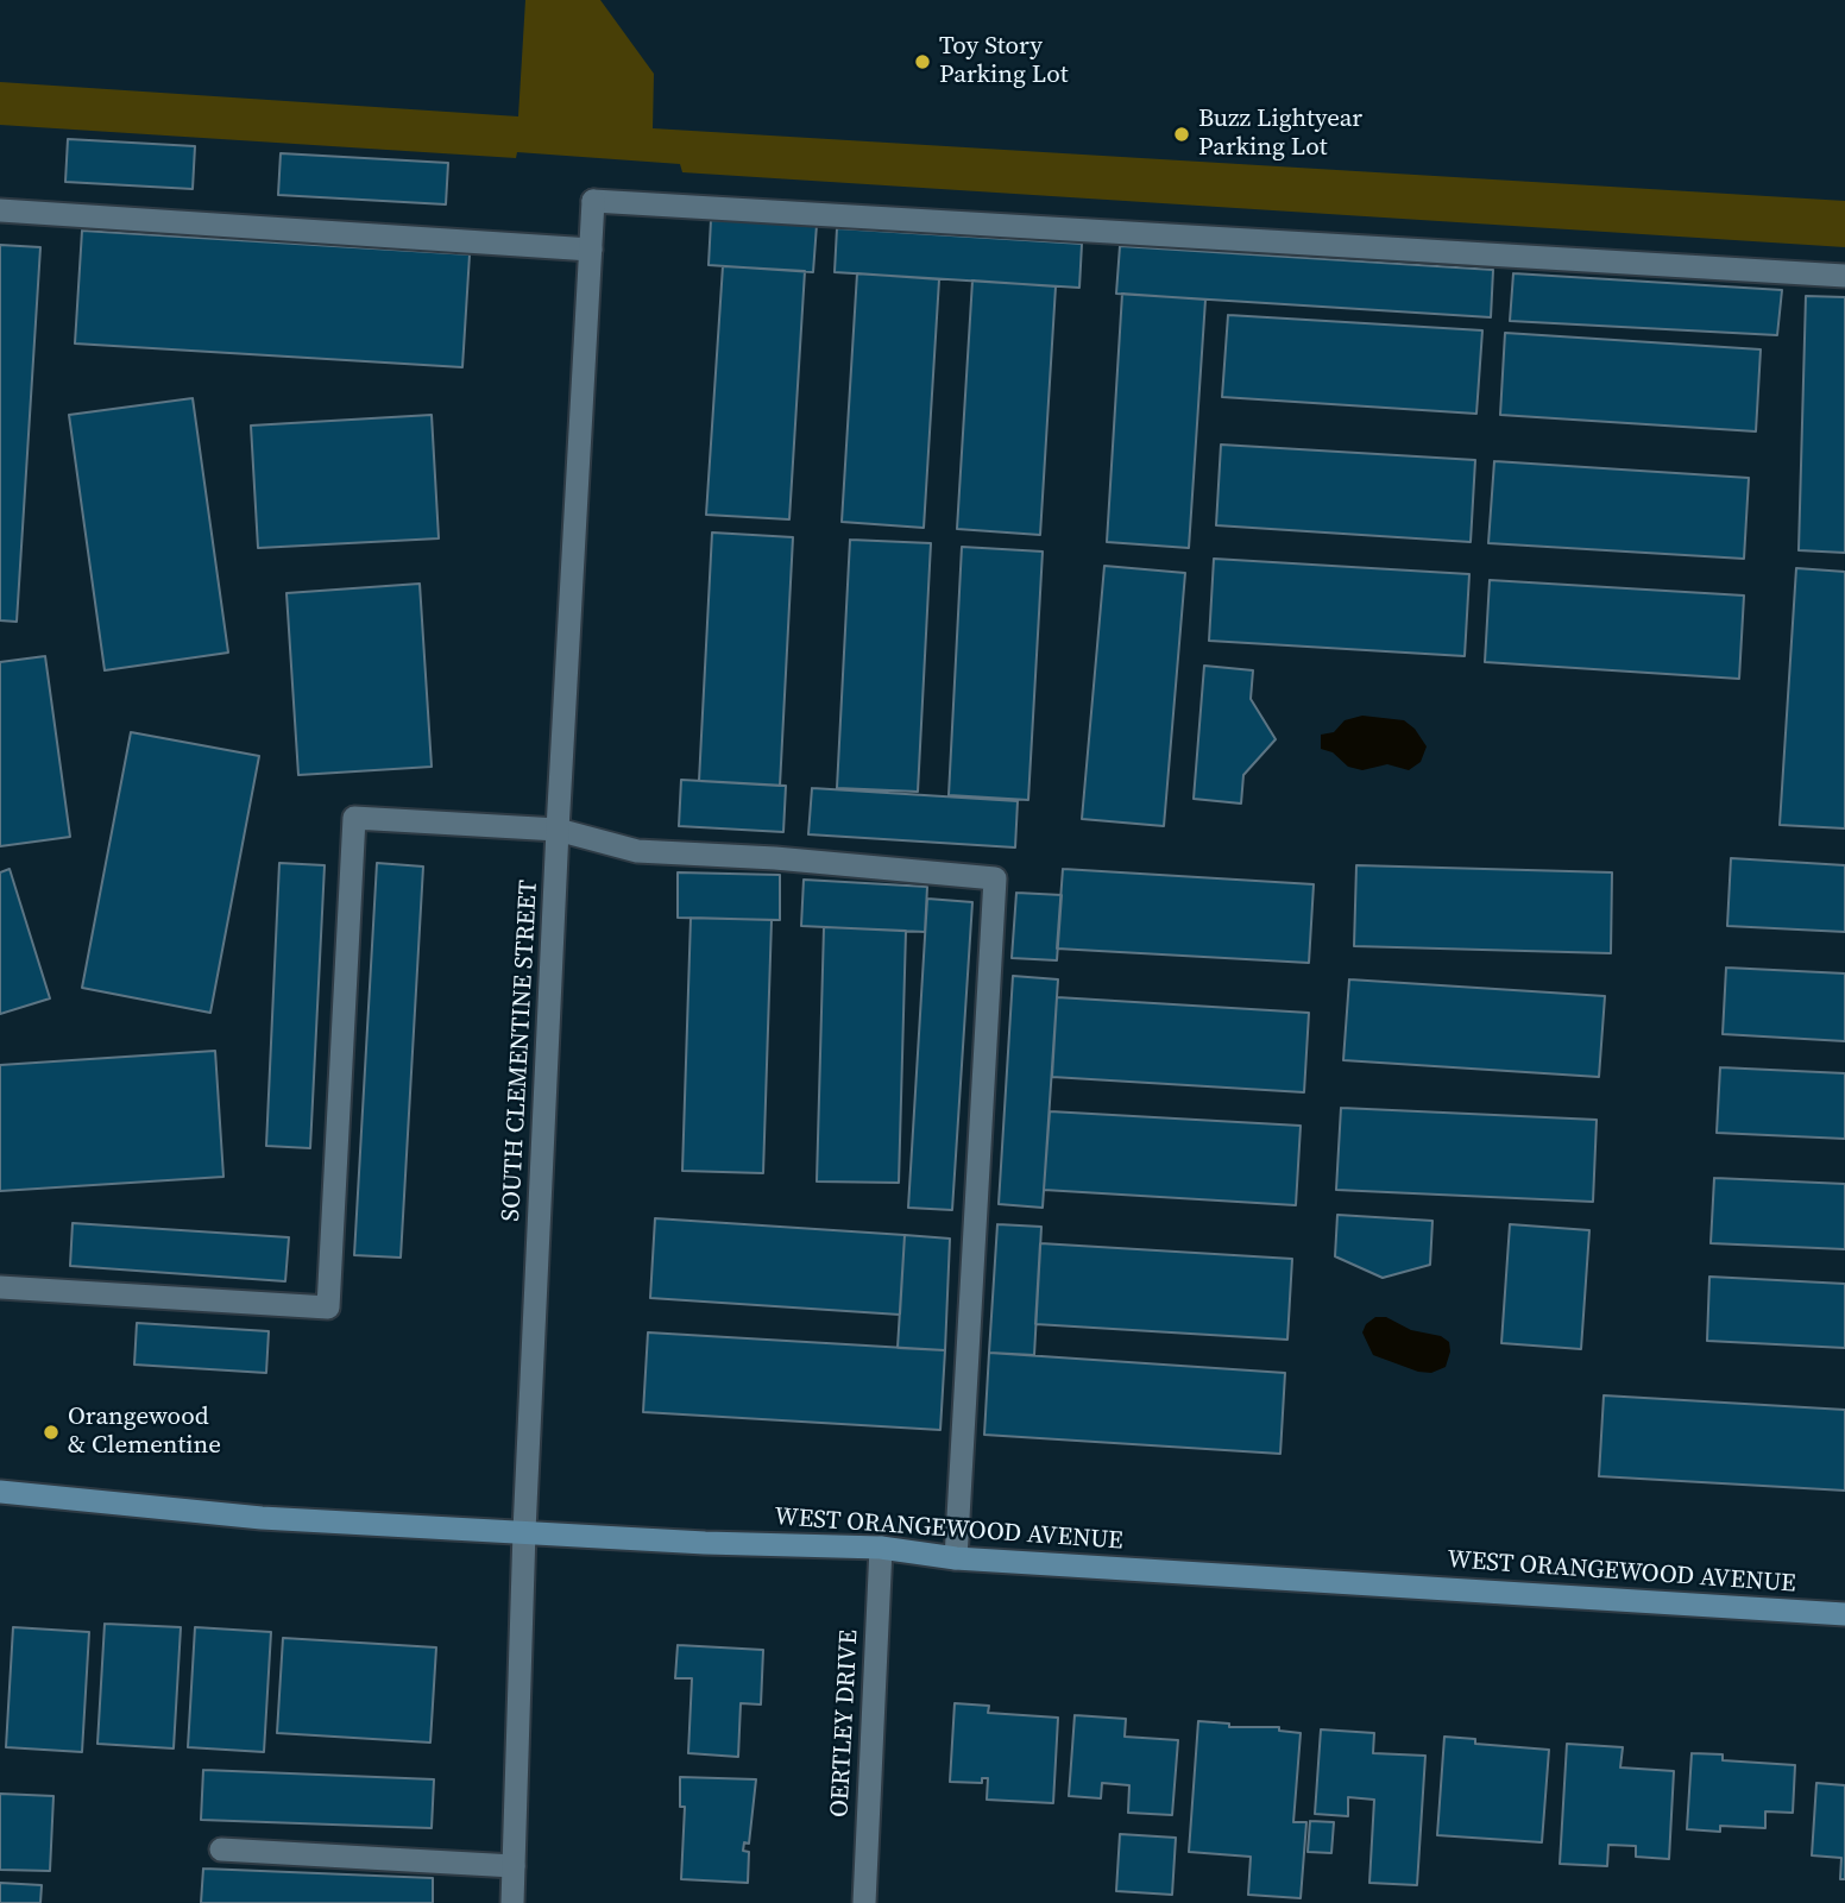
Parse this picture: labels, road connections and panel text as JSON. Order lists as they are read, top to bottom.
{
  "streets": {
    "main road": ["WEST ORANGEWOOD AVENUE"],
    "street": ["SOUTH CLEMENTINE STREET", "OERTLEY DRIVE"]
  },
  "crossings": [
    ["SOUTH CLEMENTINE STREET", "WEST ORANGEWOOD AVENUE"],
    ["WEST ORANGEWOOD AVENUE", "OERTLEY DRIVE"]
  ],
  "places": ["Toy Story Parking Lot", "Buzz Lightyear Parking Lot", "Orangewood & Clementine"]
}
